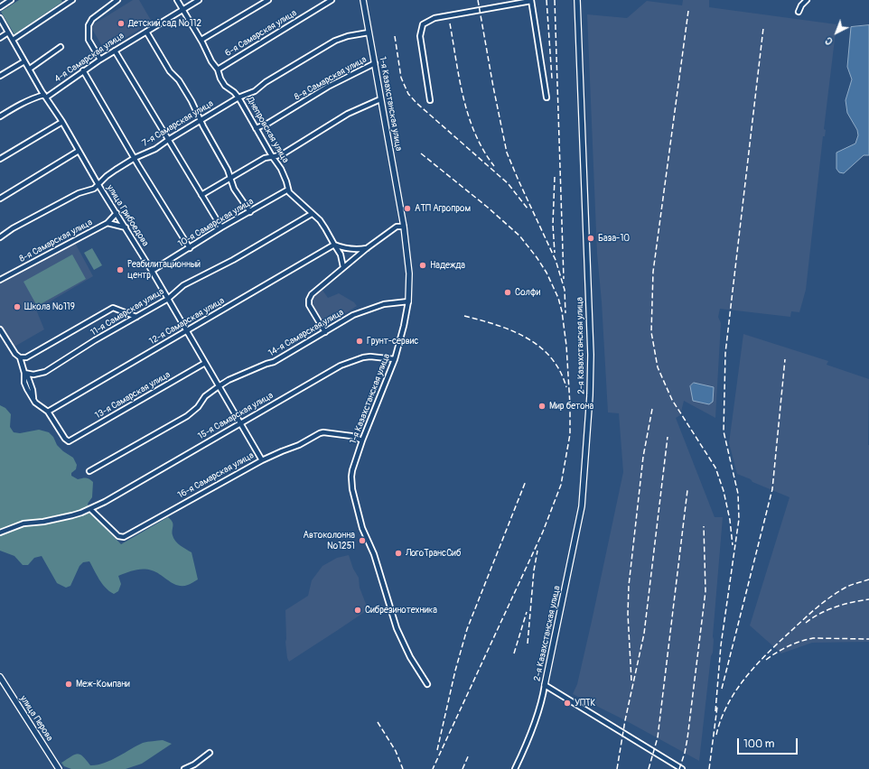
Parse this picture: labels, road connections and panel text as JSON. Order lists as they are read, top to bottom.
{
  "streets": {
    "street": [
      "6-я Самарская улица",
      "4-я Самарская улица",
      "8-я Самарская улица",
      "1-я Казахстанская улица",
      "7-я Самарская улица",
      "Днепровская улица",
      "улица Грибоедова",
      "10-я Самарская улица",
      "11-я Самарская улица",
      "12-я Самарская улица",
      "14-я Самарская улица",
      "2-я Казахстанская улица",
      "13-я Самарская улица",
      "15-я Самарская улица",
      "16-я Самарская улица",
      "улица Перова"
    ]
  },
  "crossings": [
    ["6-я Самарская улица", "Днепровская улица"],
    ["4-я Самарская улица", "Днепровская улица"],
    ["4-я Самарская улица", "улица Грибоедова"],
    ["8-я Самарская улица", "1-я Казахстанская улица"],
    ["8-я Самарская улица", "Днепровская улица"],
    ["8-я Самарская улица", "улица Грибоедова"],
    ["1-я Казахстанская улица", "7-я Самарская улица"],
    ["1-я Казахстанская улица", "14-я Самарская улица"],
    ["1-я Казахстанская улица", "15-я Самарская улица"],
    ["1-я Казахстанская улица", "16-я Самарская улица"],
    ["7-я Самарская улица", "Днепровская улица"],
    ["7-я Самарская улица", "улица Грибоедова"],
    ["Днепровская улица", "10-я Самарская улица"],
    ["Днепровская улица", "11-я Самарская улица"],
    ["Днепровская улица", "12-я Самарская улица"],
    ["улица Грибоедова", "10-я Самарская улица"],
    ["улица Грибоедова", "11-я Самарская улица"],
    ["улица Грибоедова", "12-я Самарская улица"],
    ["улица Грибоедова", "14-я Самарская улица"],
    ["улица Грибоедова", "13-я Самарская улица"],
    ["улица Грибоедова", "15-я Самарская улица"],
    ["улица Грибоедова", "16-я Самарская улица"],
    ["12-я Самарская улица", "13-я Самарская улица"],
    ["15-я Самарская улица", "16-я Самарская улица"]
  ],
  "places": [
    "Детский сад №112",
    "АТП Агропром",
    "База-10",
    "Надежда",
    "Реабилитационный центр",
    "Солфи",
    "Школа №119",
    "Грунт-сервис",
    "Мир бетона",
    "Автоколонна №1251",
    "ЛогоТрансСиб",
    "Сибрезинотехника",
    "Меж-Компани",
    "УПТК"
  ],
  "scale_bar": "100 m",
  "north": "bottom left"
}
